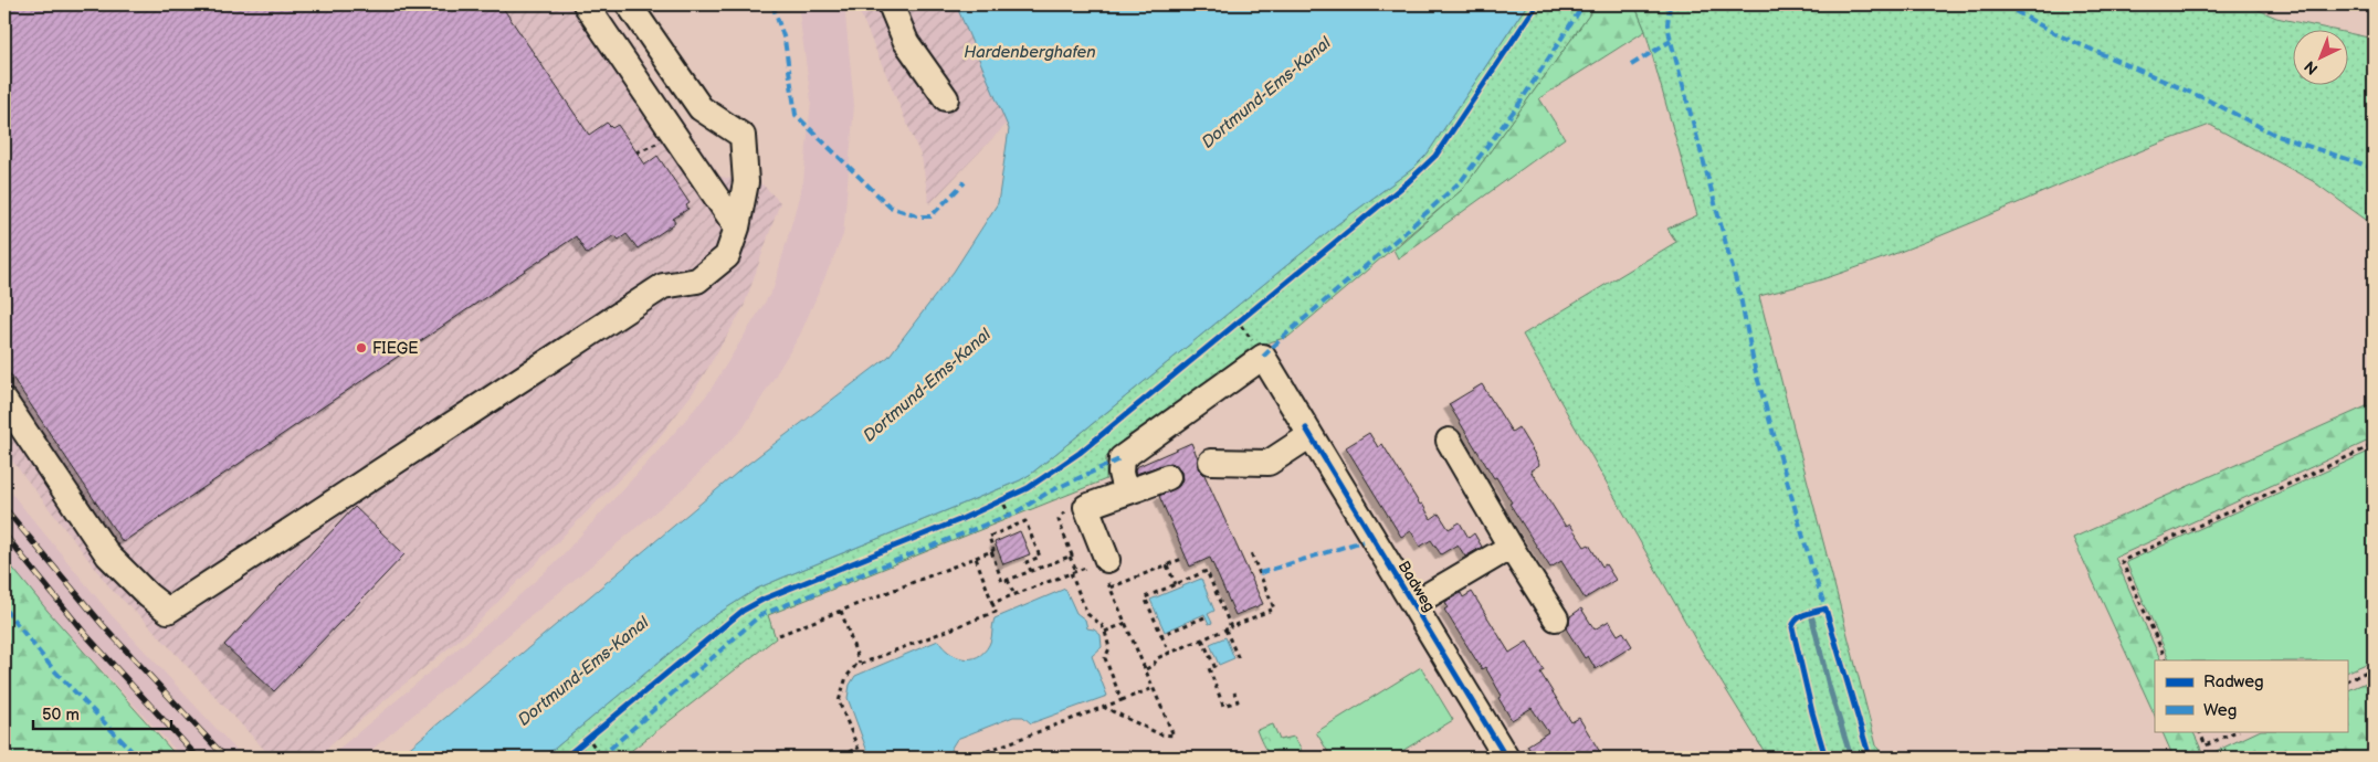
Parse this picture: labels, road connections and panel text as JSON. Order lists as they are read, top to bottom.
{
  "streets": {
    "street": ["Badweg"]
  },
  "water": ["Hardenberghafen", "Dortmund-Ems-Kanal"],
  "places": ["FIEGE"],
  "legend": ["Radweg", "Weg"],
  "scale_bar": "50 m",
  "north": "bottom left"
}
